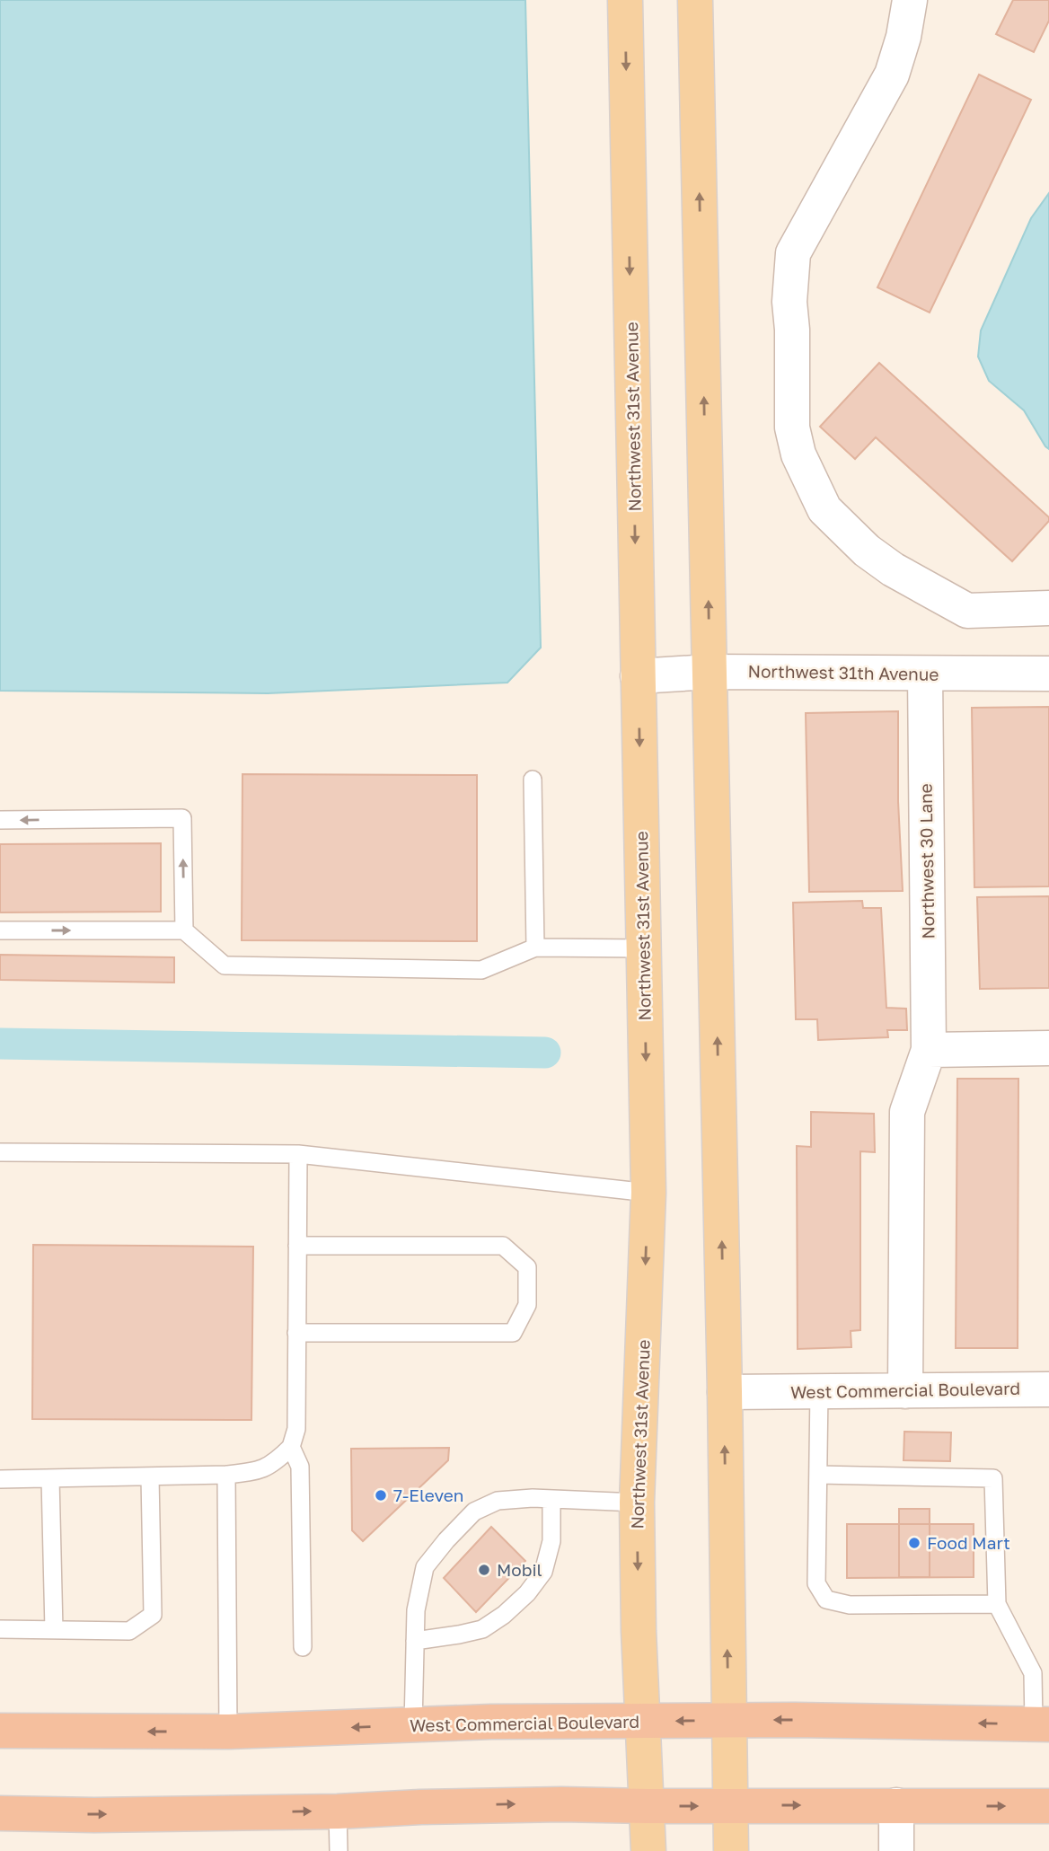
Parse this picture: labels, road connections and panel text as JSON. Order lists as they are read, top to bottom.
{
  "streets": {
    "highway": ["West Commercial Boulevard"],
    "main road": ["Northwest 31st Avenue"],
    "street": ["Northwest 31th Avenue", "Northwest 30 Lane"]
  },
  "crossings": [
    ["Northwest 31st Avenue", "Northwest 31th Avenue"],
    ["Northwest 31st Avenue", "West Commercial Boulevard"],
    ["Northwest 31th Avenue", "Northwest 30 Lane"],
    ["Northwest 30 Lane", "West Commercial Boulevard"]
  ],
  "one_way": ["West Commercial Boulevard"],
  "places": ["7-Eleven", "Food Mart", "Mobil"]
}
